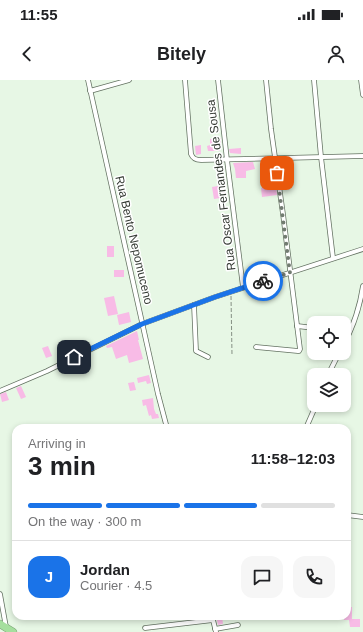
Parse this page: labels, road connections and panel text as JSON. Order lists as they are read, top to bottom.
{
  "streets": {
    "street": ["Rua Oscar Fernandes de Sousa", "Rua Bento Nepomuceno"]
  },
  "page": {
    "status": "11:55",
    "header": "Bitely",
    "heading": ["3 min", "Arriving in", "11:58–12:03"],
    "panel": ["Jordan", "Courier · 4.5"],
    "bar": "On the way · 300 m",
    "round": "J"
  }
}
